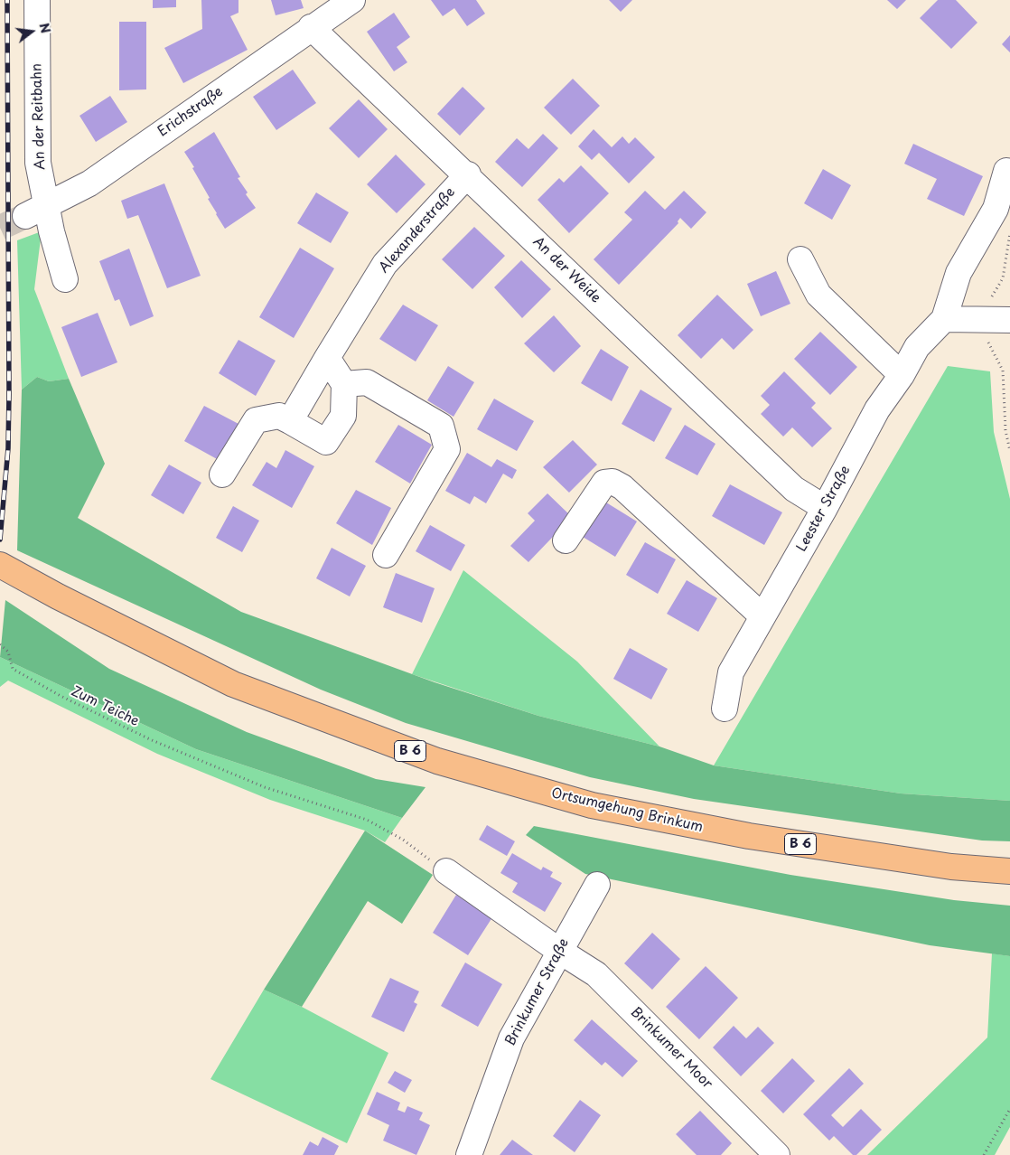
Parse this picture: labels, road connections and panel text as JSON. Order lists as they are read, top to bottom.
{
  "streets": {
    "highway": ["B 6", "Ortsumgehung Brinkum"],
    "street": [
      "Erichstraße",
      "An der Reitbahn",
      "Alexanderstraße",
      "An der Weide",
      "Leester Straße",
      "Brinkumer Straße",
      "Brinkumer Moor"
    ],
    "path": ["Zum Teiche"]
  },
  "crossings": [
    ["Erichstraße", "An der Reitbahn"],
    ["Erichstraße", "An der Weide"],
    ["Alexanderstraße", "An der Weide"],
    ["An der Weide", "Leester Straße"],
    ["Zum Teiche", "Brinkumer Moor"],
    ["Brinkumer Straße", "Brinkumer Moor"]
  ],
  "north": "right"
}
